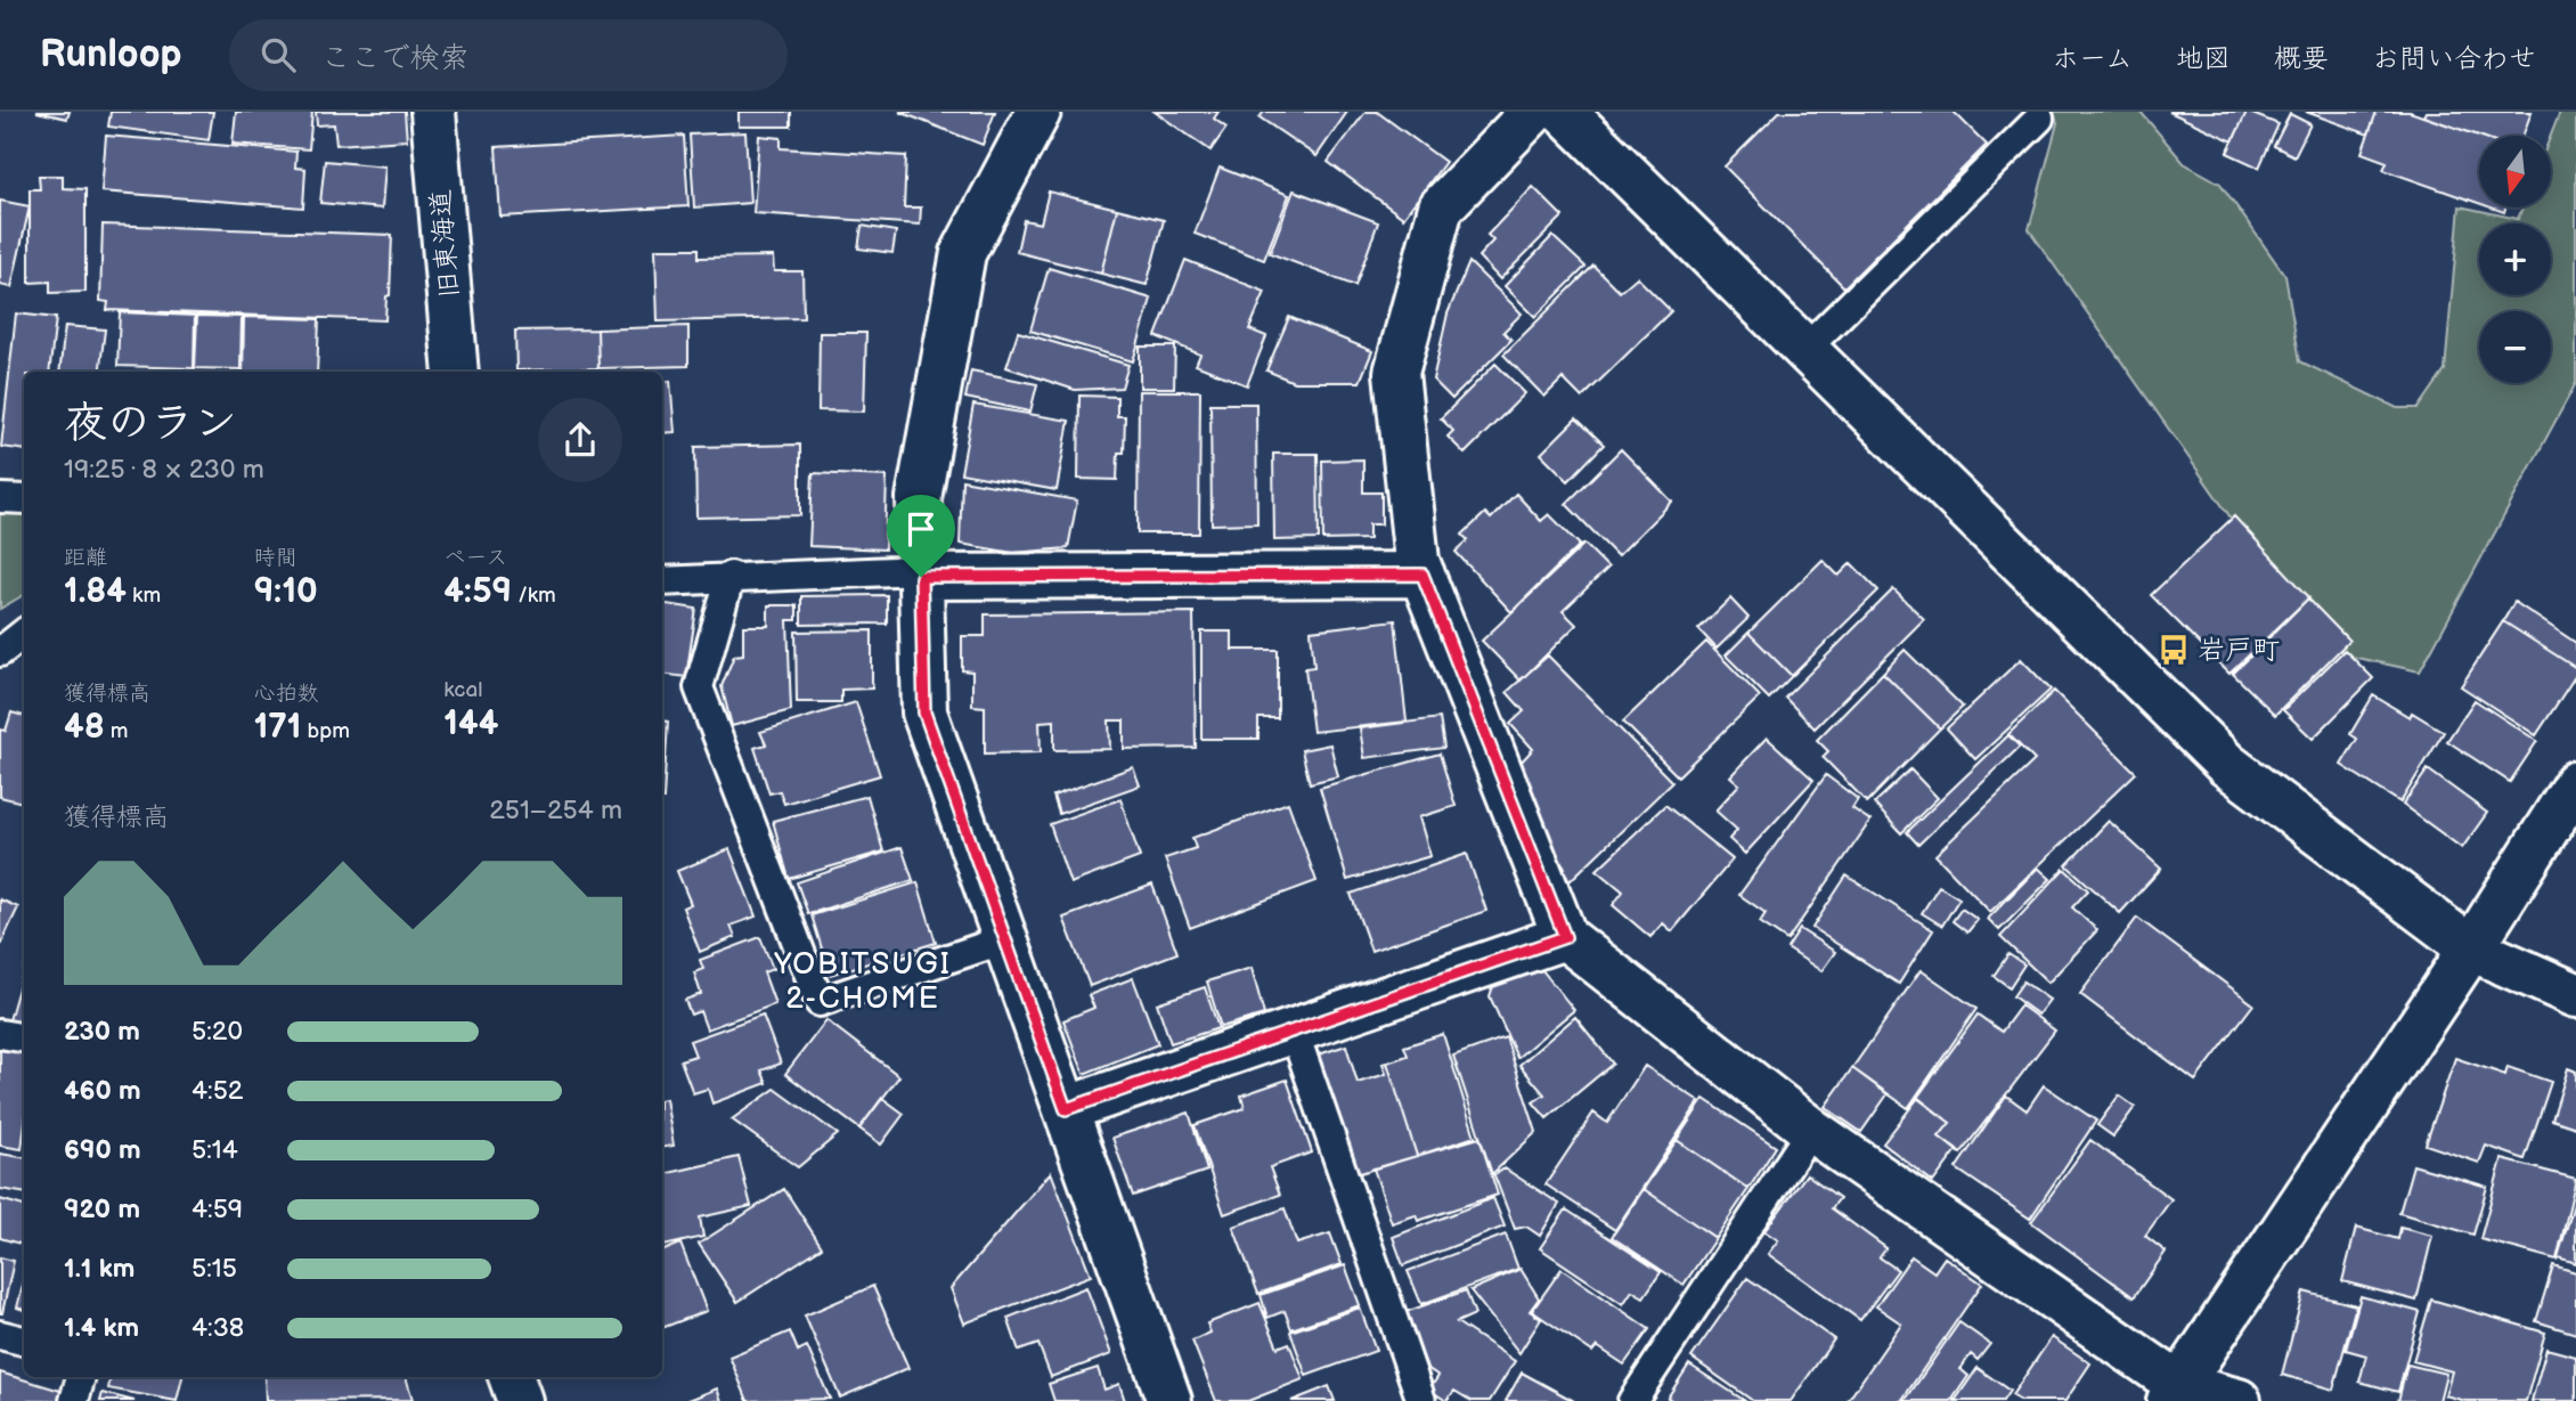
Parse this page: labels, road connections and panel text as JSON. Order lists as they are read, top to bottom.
{
  "streets": {
    "street": ["旧東海道"]
  },
  "districts": ["YOBITSUGI 2-CHOME"],
  "places": {
    "bus stop": ["岩戸町"]
  },
  "north": "bottom",
  "page": {
    "header": "Runloop",
    "search": "ここで検索",
    "nav": [
      "ホーム",
      "地図",
      "概要",
      "お問い合わせ"
    ],
    "map_buttons": ["+", "−"],
    "heading": ["夜のラン", "19:25 · 8 × 230 m"],
    "stats": [
      ["距離", "1.84 km"],
      ["時間", "9:10"],
      ["ペース", "4:59 /km"],
      ["獲得標高", "48 m"],
      ["心拍数", "171 bpm"],
      ["kcal", "144"]
    ],
    "chart": ["獲得標高", "251–254 m"],
    "list": [
      {
        "name": "230 m",
        "note": "5:20"
      },
      {
        "name": "460 m",
        "note": "4:52"
      },
      {
        "name": "690 m",
        "note": "5:14"
      },
      {
        "name": "920 m",
        "note": "4:59"
      },
      {
        "name": "1.1 km",
        "note": "5:15"
      },
      {
        "name": "1.4 km",
        "note": "4:38"
      }
    ]
  }
}
